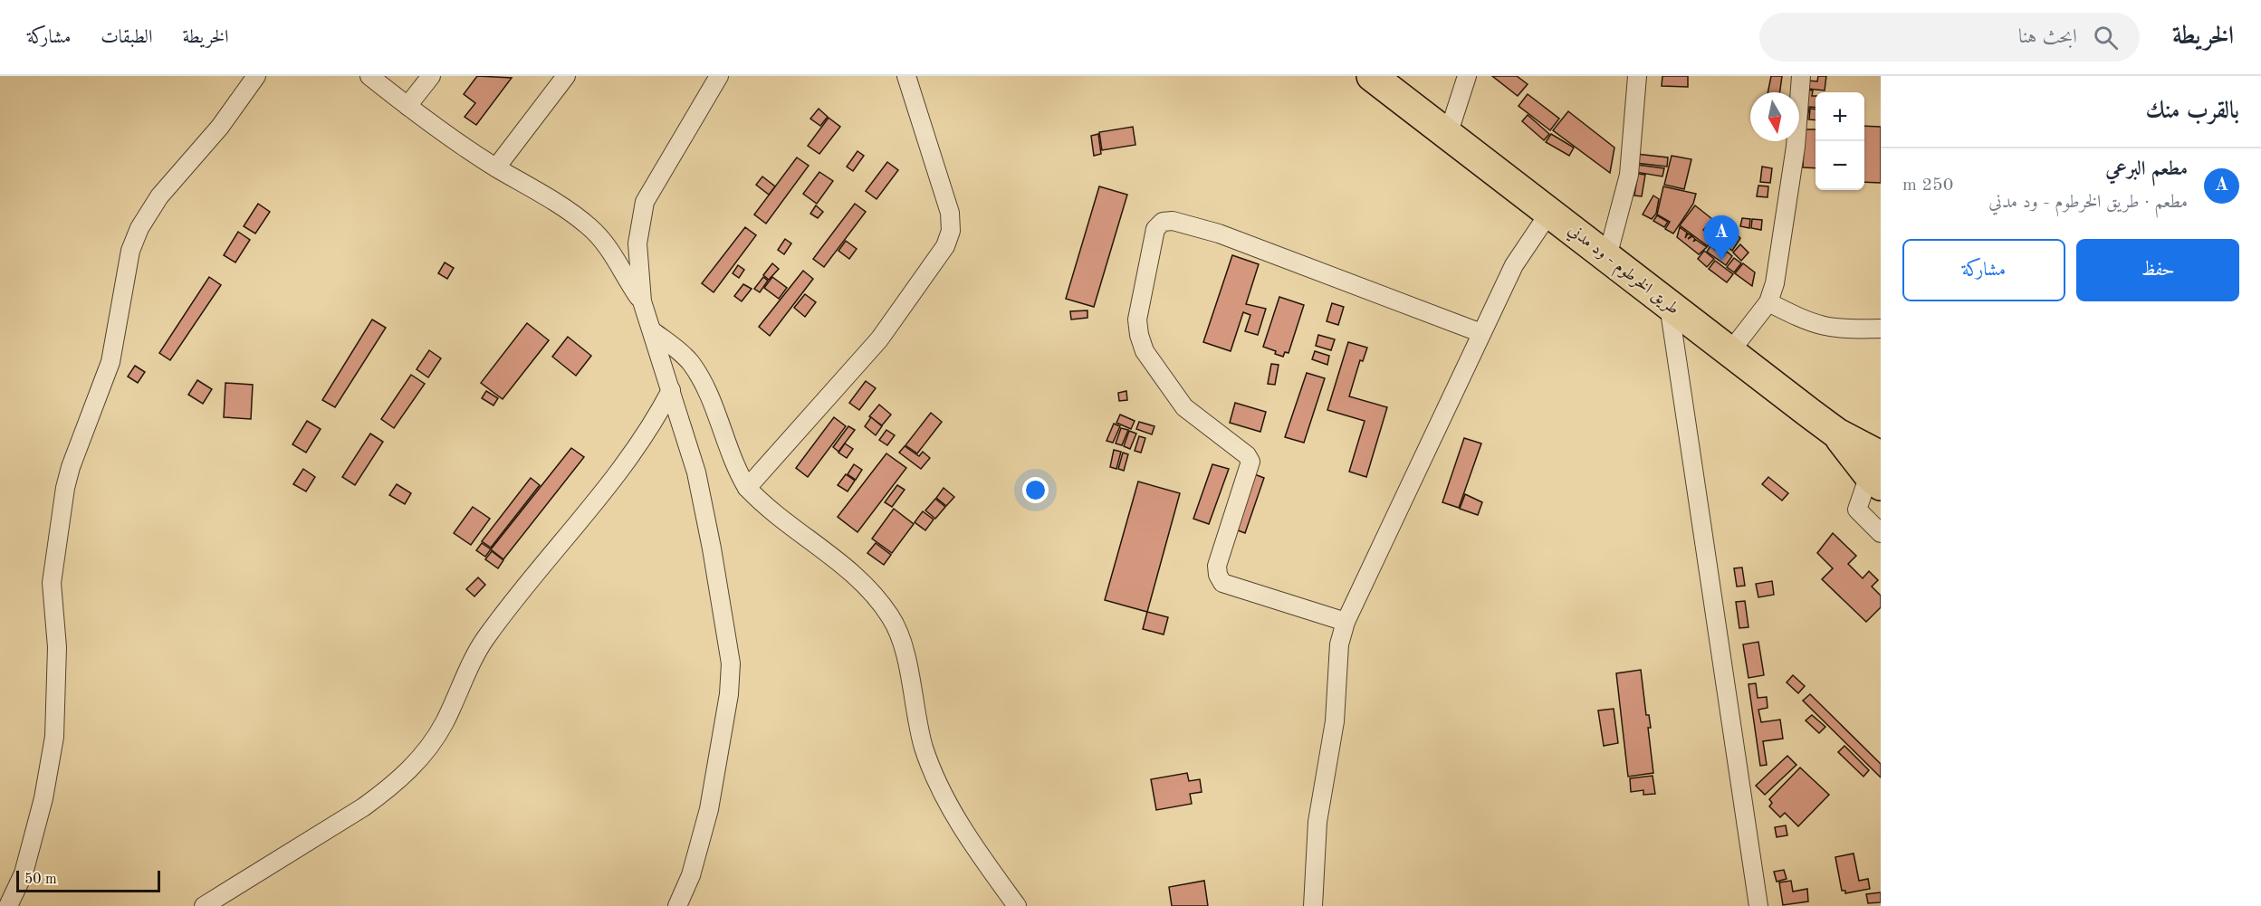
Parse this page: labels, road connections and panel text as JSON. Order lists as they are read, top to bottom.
{
  "streets": {
    "highway": ["طريق الخرطوم - ود مدني"]
  },
  "scale_bar": "50 m",
  "north": "bottom",
  "page": {
    "header": "الخريطة",
    "search": "ابحث هنا",
    "nav": ["الخريطة", "الطبقات", "مشاركة"],
    "heading": "بالقرب منك",
    "map_buttons": ["+", "−"],
    "list": [
      {
        "mark": "A",
        "name": "مطعم البرعي",
        "note": "مطعم · طريق الخرطوم - ود مدني",
        "value": "250 m"
      }
    ],
    "pins": "A",
    "buttons": ["حفظ", "مشاركة"],
    "scale": "50 m"
  }
}
